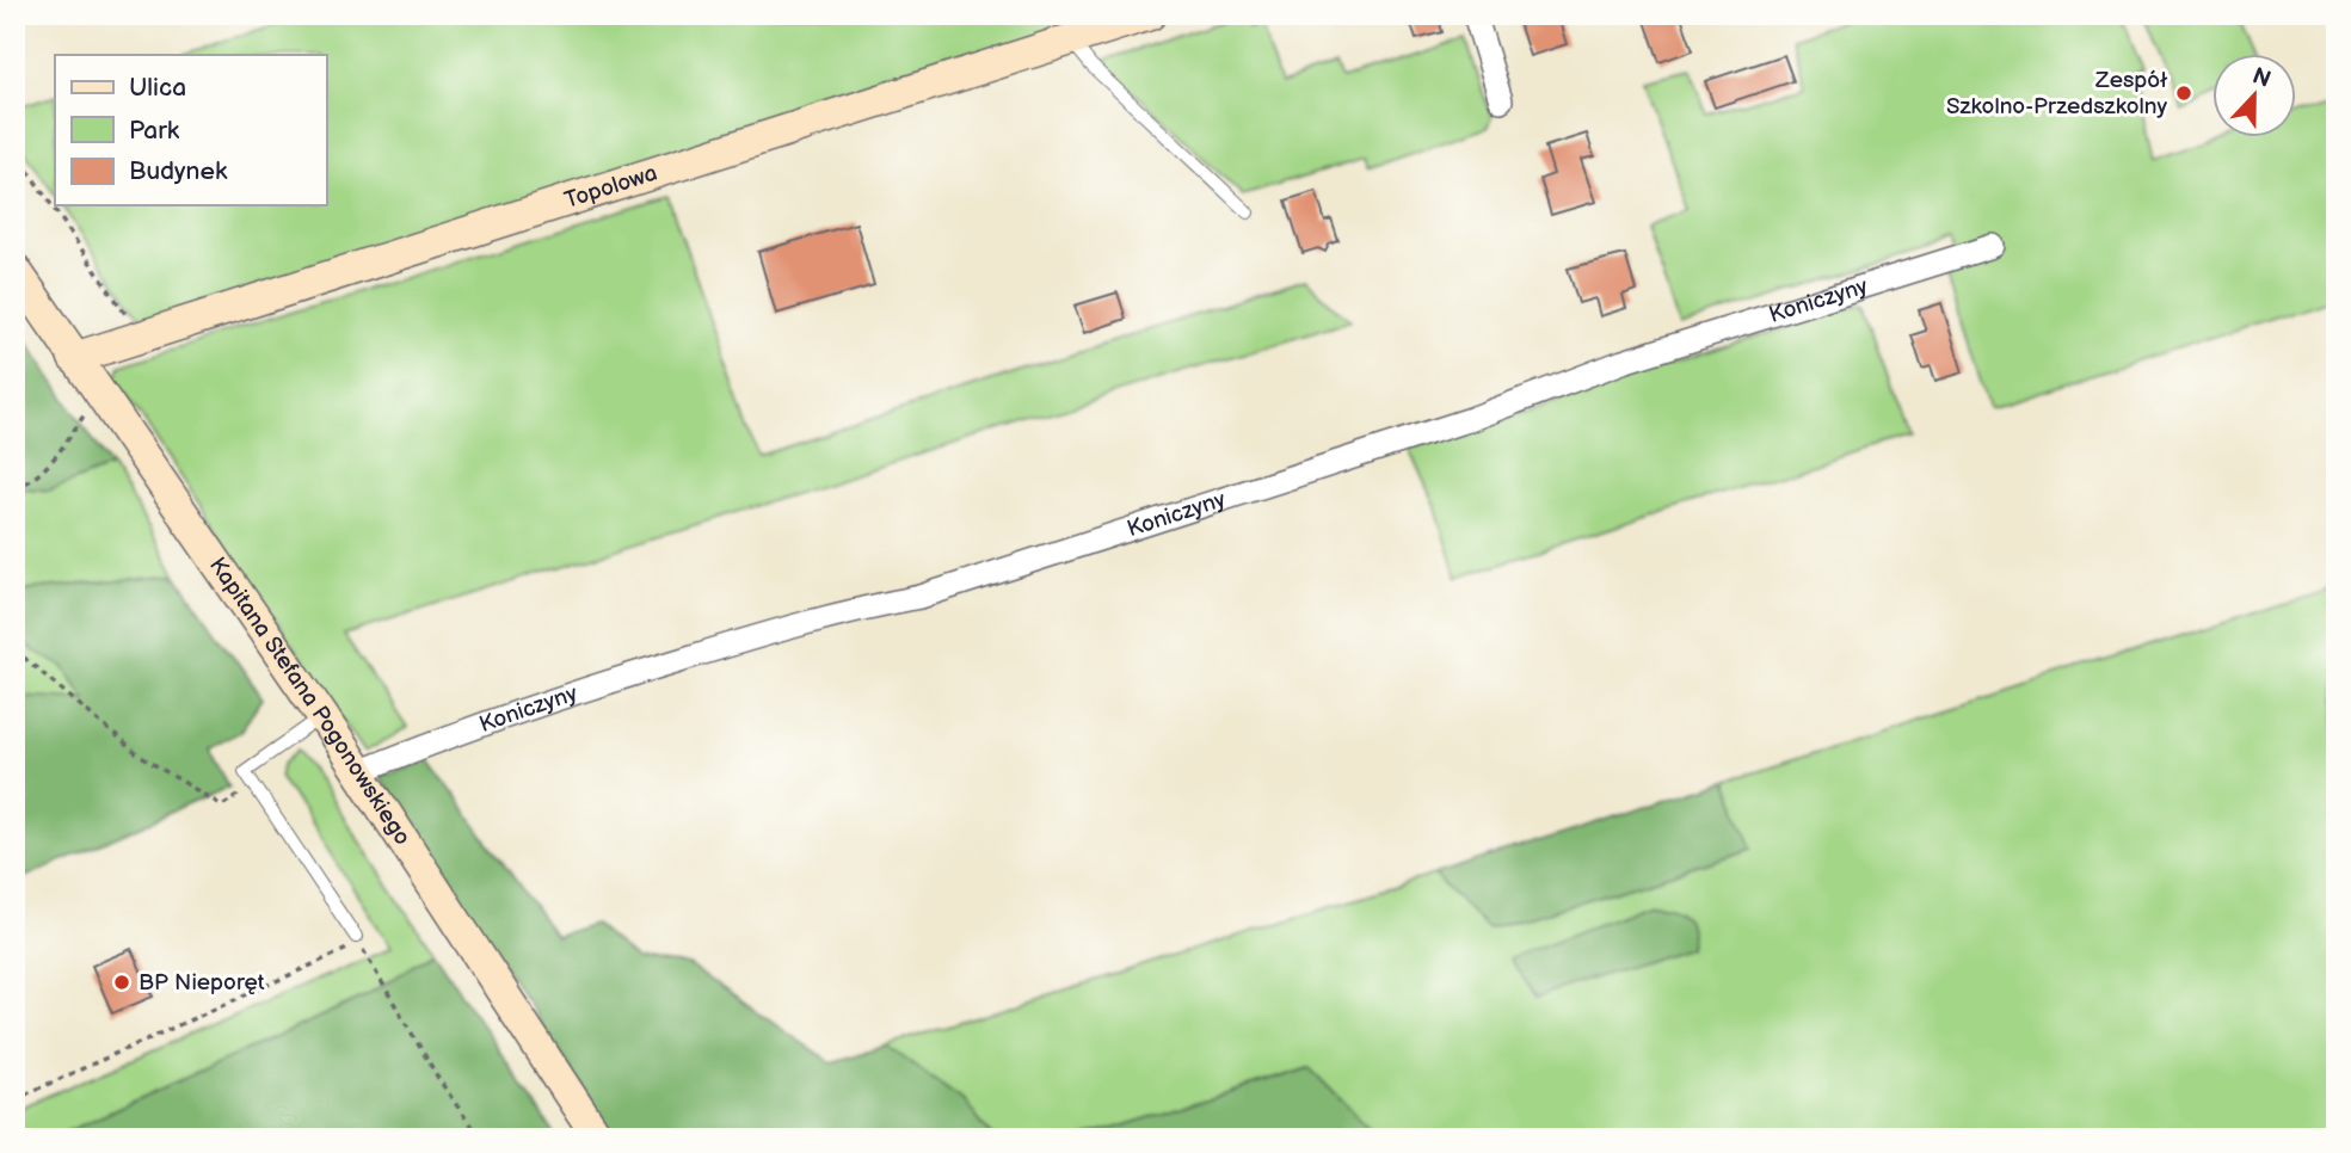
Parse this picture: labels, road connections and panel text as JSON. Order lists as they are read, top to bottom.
{
  "streets": {
    "street": ["Topolowa", "Koniczyny", "Kapitana Stefana Pogonowskiego"]
  },
  "crossings": [
    ["Topolowa", "Kapitana Stefana Pogonowskiego"],
    ["Koniczyny", "Kapitana Stefana Pogonowskiego"]
  ],
  "places": ["Zespół Szkolno-Przedszkolny", "BP Nieporęt"],
  "legend": ["Ulica", "Park", "Budynek"],
  "north": "top"
}
